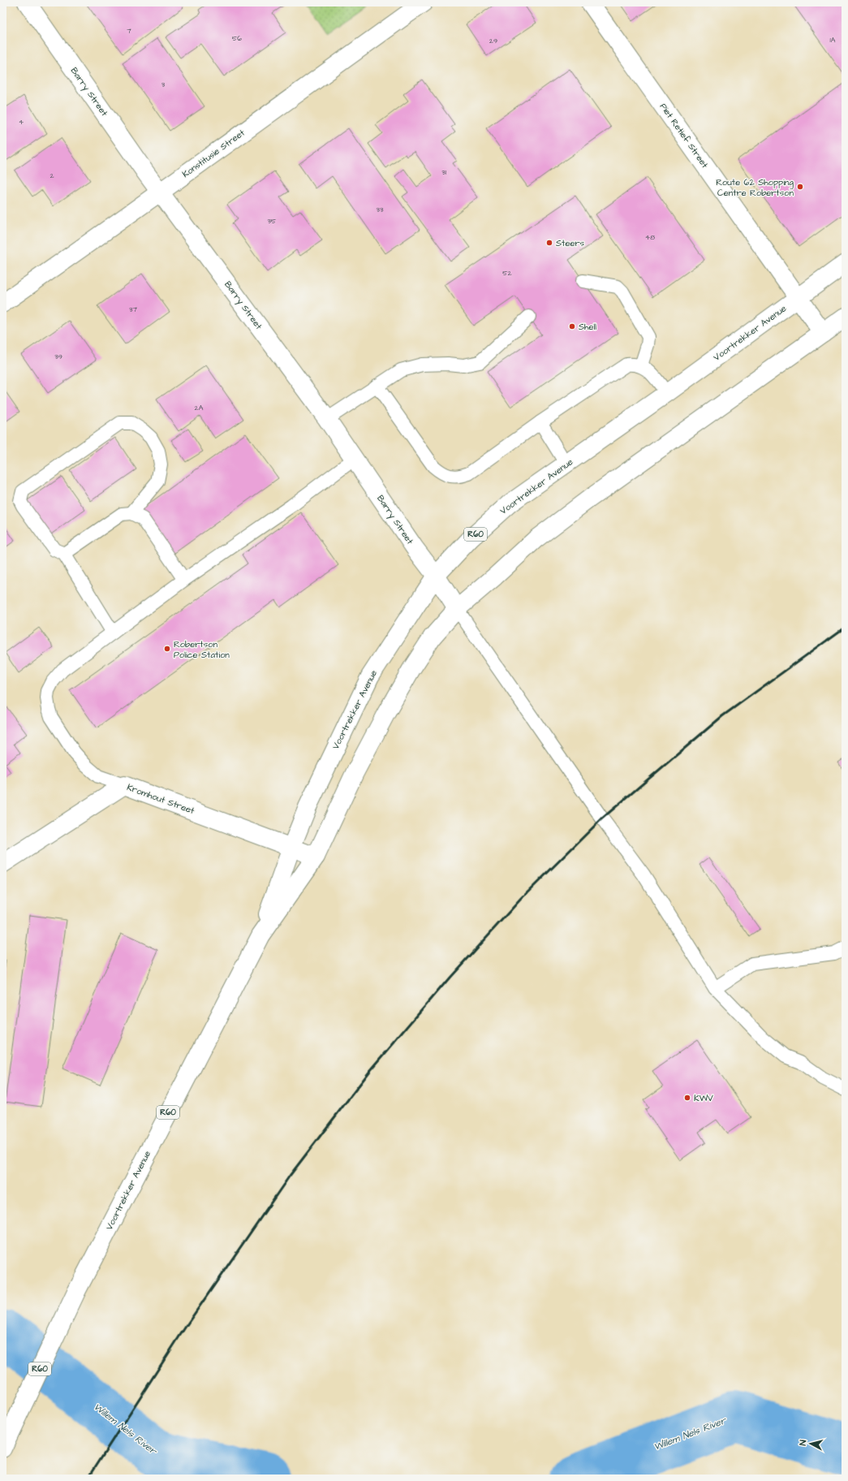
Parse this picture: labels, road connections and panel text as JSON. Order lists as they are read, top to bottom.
{
  "streets": {
    "main road": [
      "Barry Street",
      "Piet Retief Street",
      "Konstitusie Street",
      "Voortrekker Avenue",
      "R60",
      "Kromhout Street"
    ]
  },
  "crossings": [
    ["Barry Street", "Konstitusie Street"],
    ["Barry Street", "Voortrekker Avenue"],
    ["Piet Retief Street", "Voortrekker Avenue"],
    ["Voortrekker Avenue", "Kromhout Street"]
  ],
  "water": ["Willem Nels River"],
  "places": [
    "Route 62 Shopping Centre Robertson",
    "Steers",
    "Shell",
    "Robertson Police Station",
    "KWV"
  ],
  "house_numbers": [
    "7",
    "56",
    "1A",
    "29",
    "3",
    "4",
    "31",
    "2",
    "33",
    "35",
    "48",
    "52",
    "37",
    "39",
    "2A"
  ],
  "north": "left"
}
